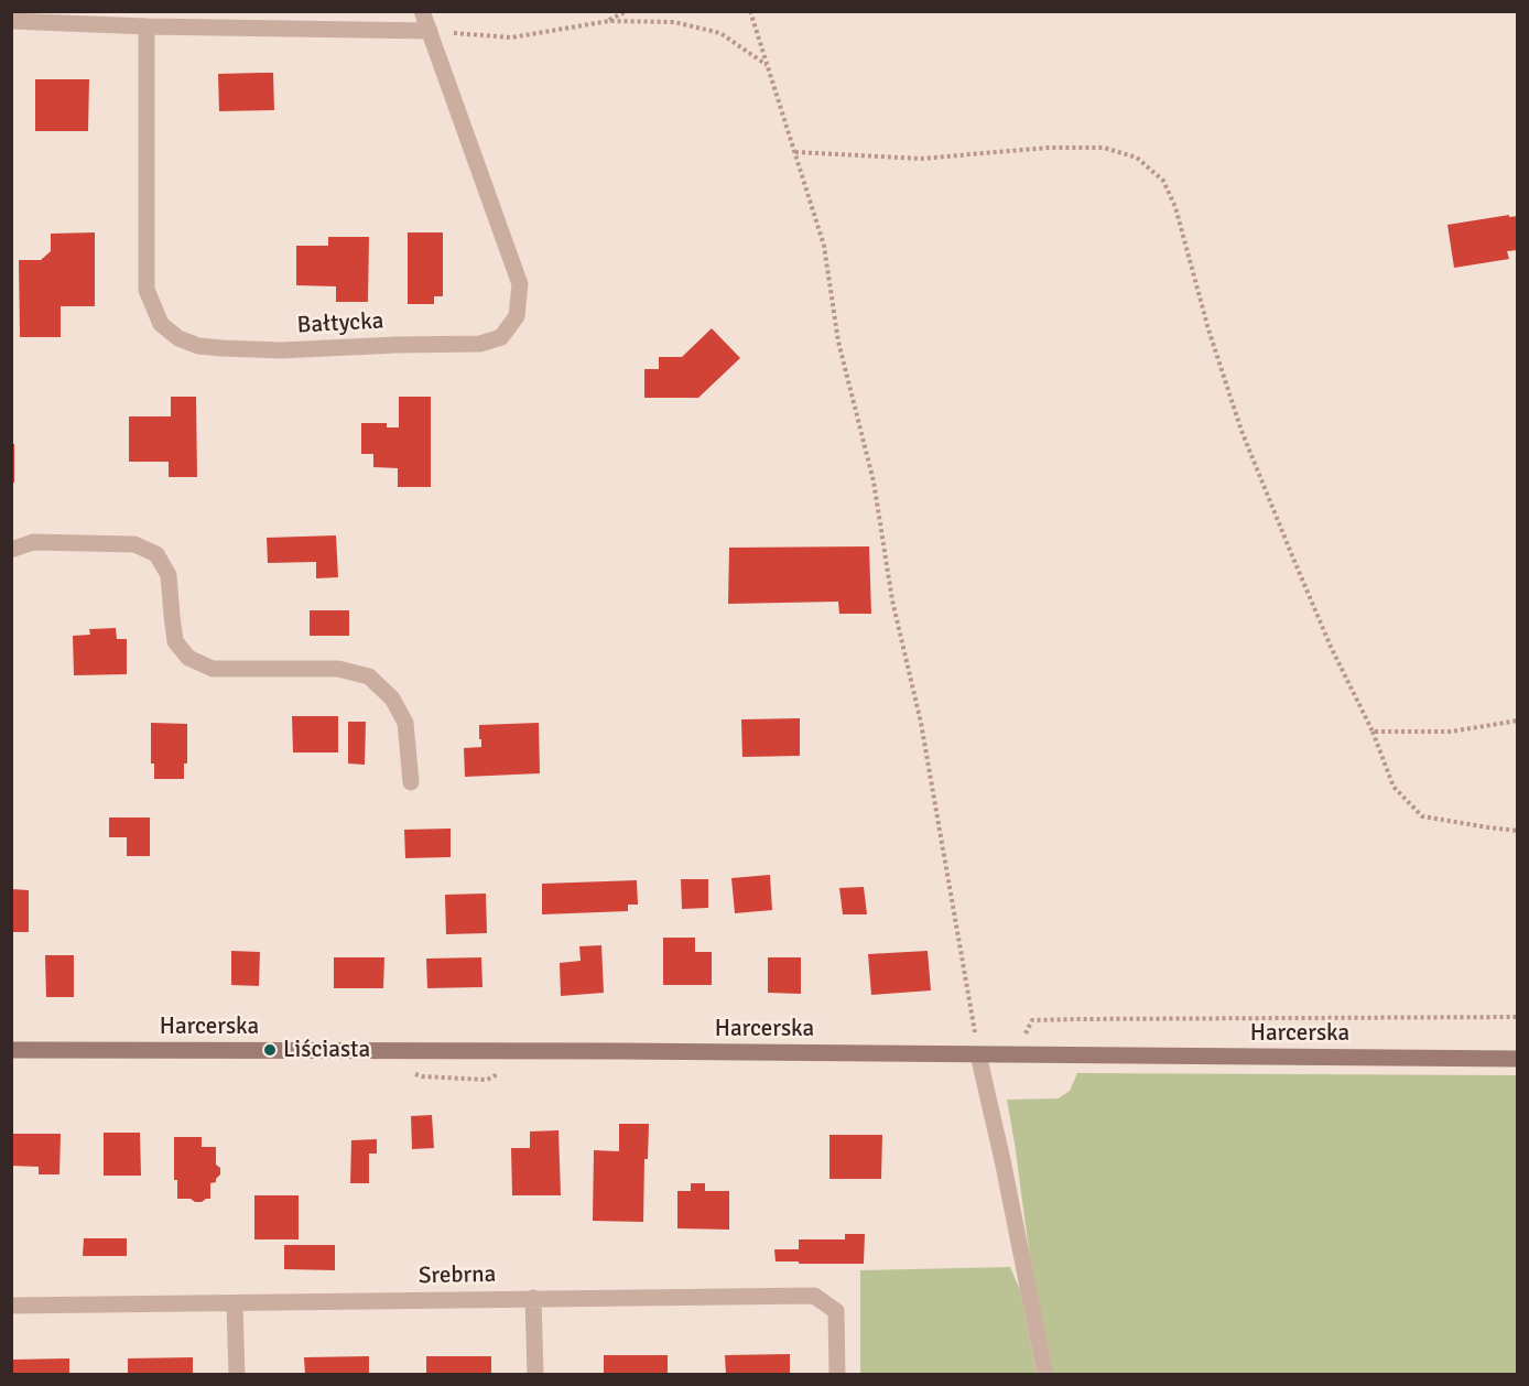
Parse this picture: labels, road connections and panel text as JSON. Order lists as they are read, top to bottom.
{
  "streets": {
    "street": ["Bałtycka", "Harcerska", "Srebrna"]
  },
  "places": ["Liściasta"]
}
